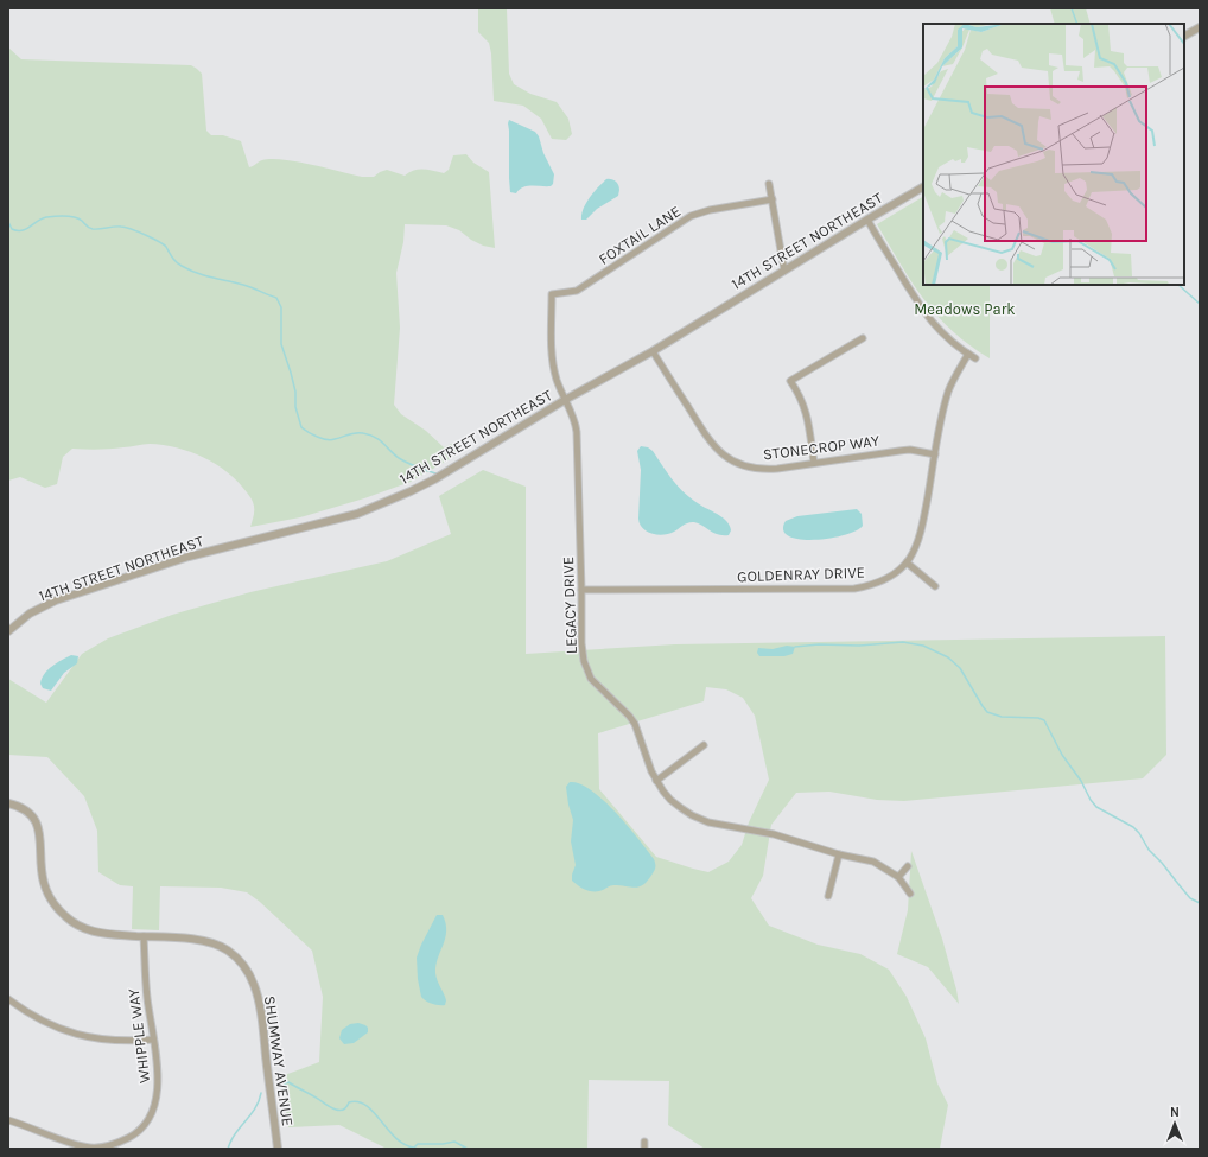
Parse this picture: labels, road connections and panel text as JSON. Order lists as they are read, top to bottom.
{
  "streets": {
    "street": [
      "FOXTAIL LANE",
      "14TH STREET NORTHEAST",
      "STONECROP WAY",
      "GOLDENRAY DRIVE",
      "LEGACY DRIVE",
      "WHIPPLE WAY",
      "SHUMWAY AVENUE"
    ]
  },
  "crossings": [
    ["FOXTAIL LANE", "LEGACY DRIVE"],
    ["14TH STREET NORTHEAST", "STONECROP WAY"],
    ["14TH STREET NORTHEAST", "LEGACY DRIVE"],
    ["STONECROP WAY", "GOLDENRAY DRIVE"],
    ["GOLDENRAY DRIVE", "LEGACY DRIVE"],
    ["WHIPPLE WAY", "SHUMWAY AVENUE"]
  ],
  "parks": ["Meadows Park"],
  "north": "top"
}
